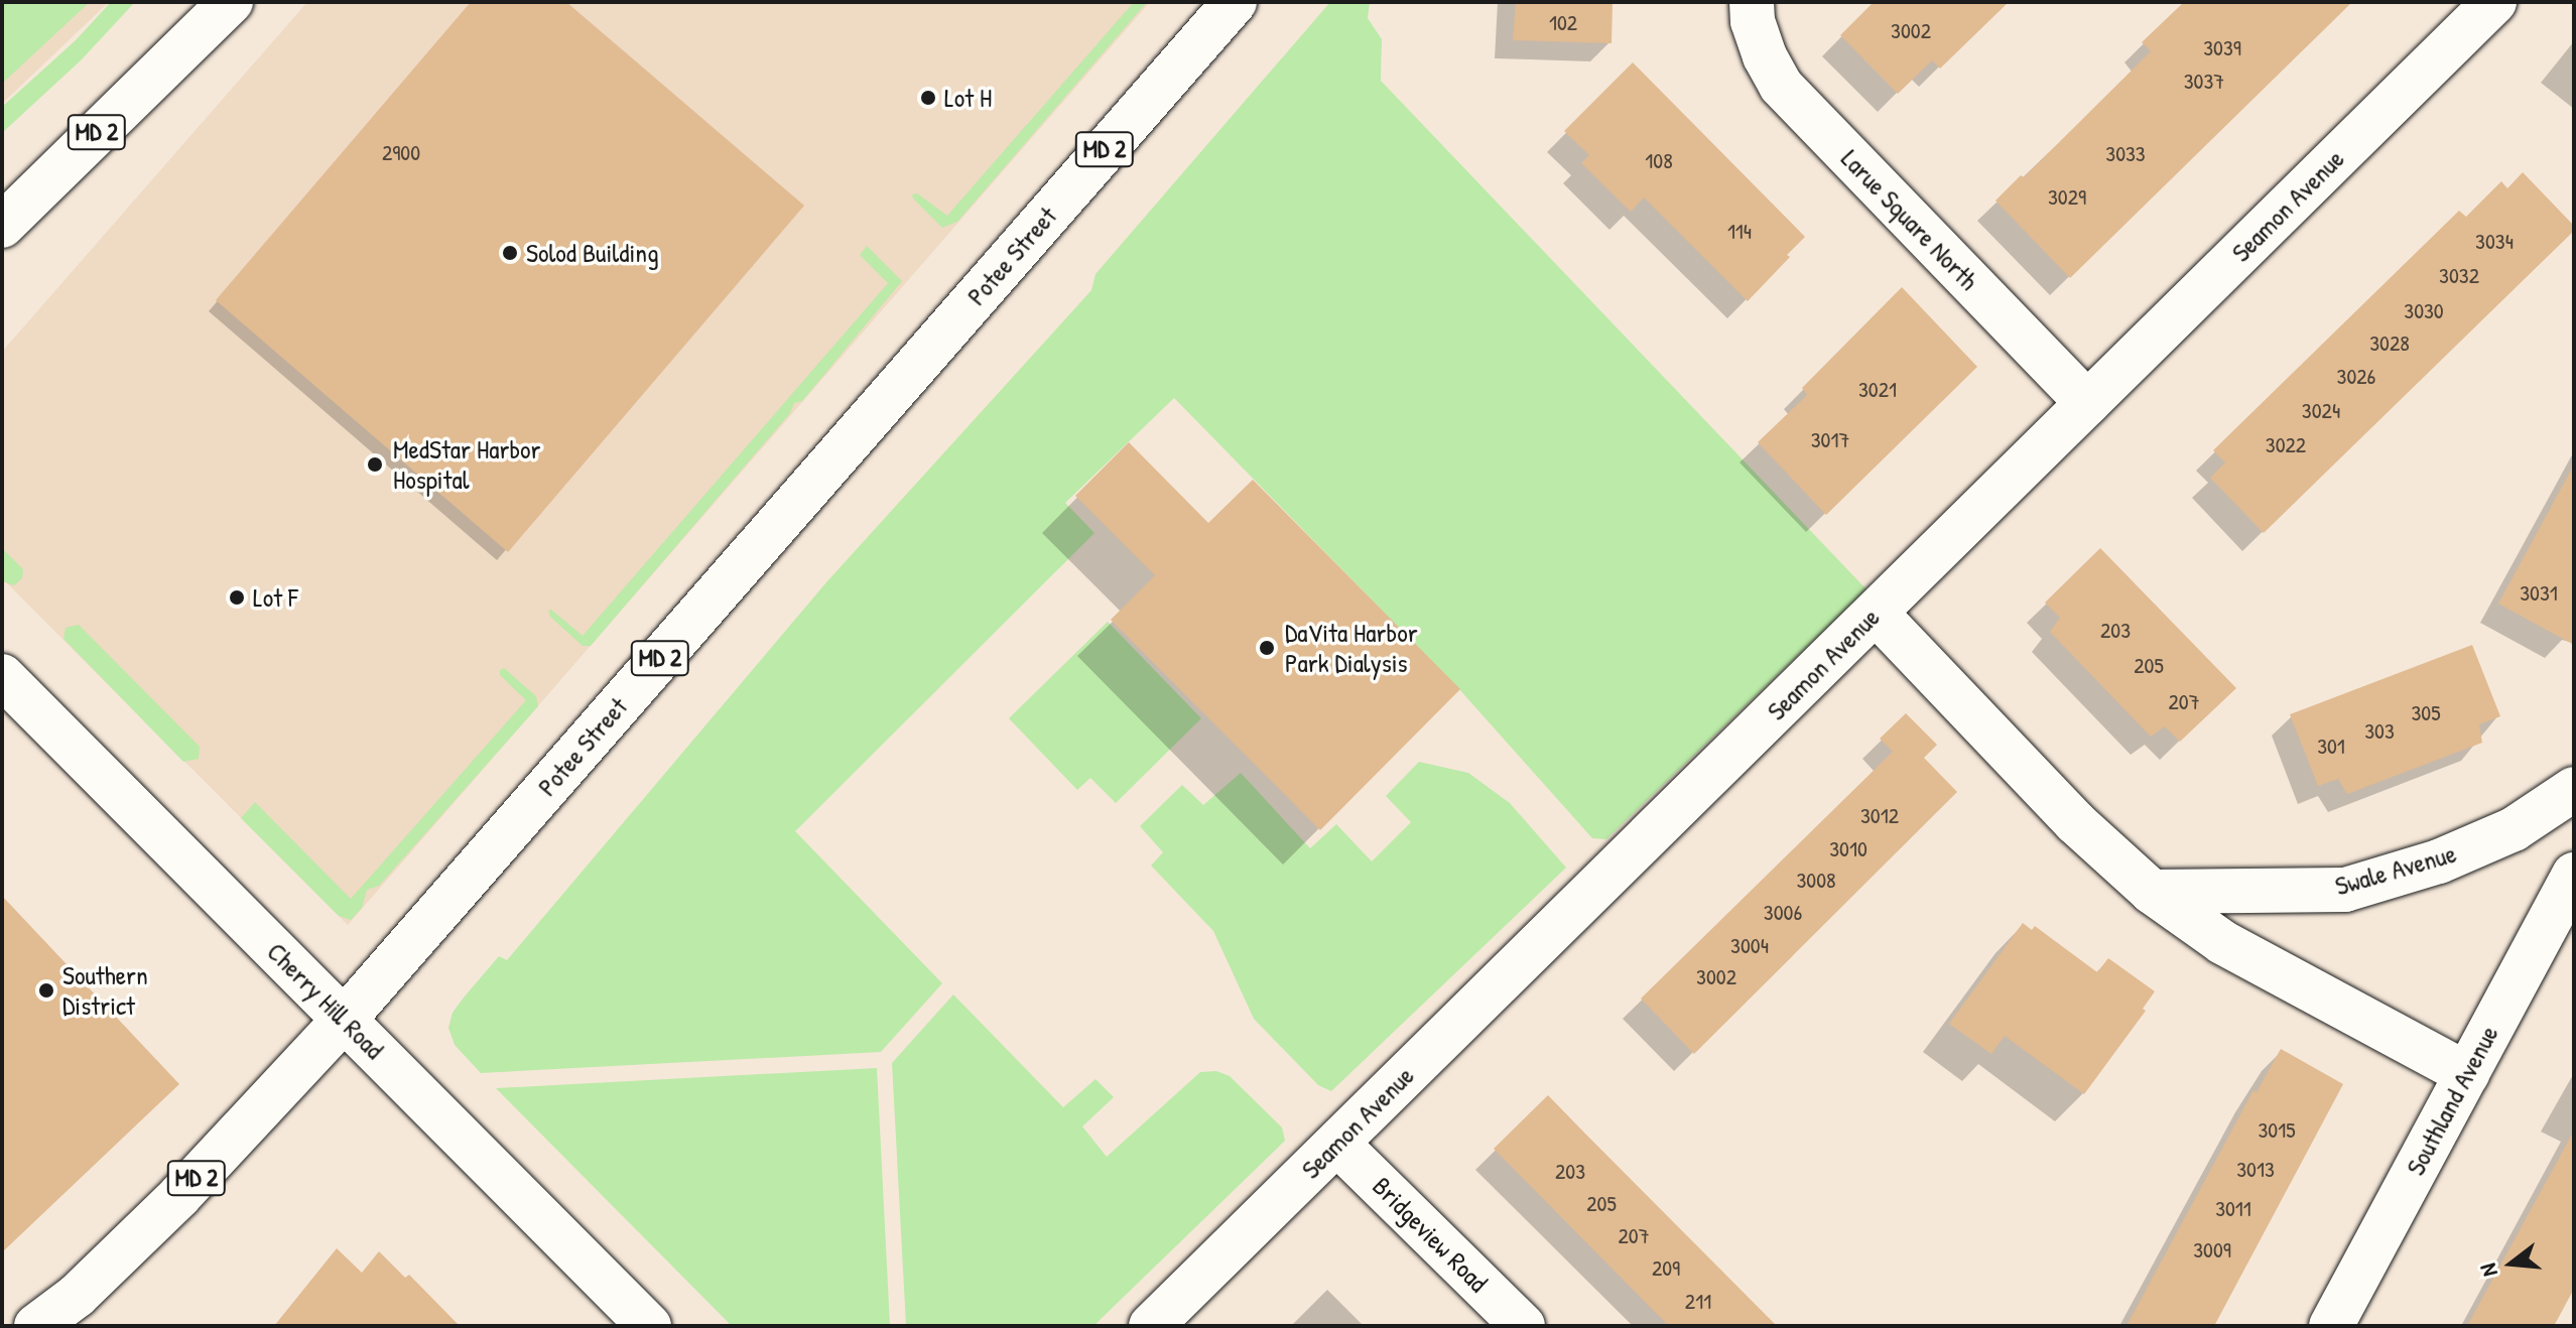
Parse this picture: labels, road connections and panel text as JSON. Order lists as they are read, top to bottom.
{
  "streets": {
    "street": [
      "MD 2",
      "Seamon Avenue",
      "Larue Square North",
      "Potee Street",
      "Swale Avenue",
      "Cherry Hill Road",
      "Southland Avenue",
      "Bridgeview Road"
    ]
  },
  "crossings": [
    ["Seamon Avenue", "Larue Square North"],
    ["Seamon Avenue", "Bridgeview Road"],
    ["Potee Street", "Cherry Hill Road"]
  ],
  "places": [
    "Lot H",
    "Solod Building",
    "MedStar Harbor Hospital",
    "Lot F",
    "DaVita Harbor Park Dialysis",
    "Southern District"
  ],
  "house_numbers": [
    "102",
    "3002",
    "3039",
    "3037",
    "2900",
    "3033",
    "108",
    "3029",
    "114",
    "3034",
    "3032",
    "3030",
    "3028",
    "3026",
    "3021",
    "3024",
    "3017",
    "3022",
    "3031",
    "203",
    "205",
    "207",
    "305",
    "303",
    "301",
    "3012",
    "3010",
    "3008",
    "3006",
    "3004",
    "3002",
    "3015",
    "3013",
    "203",
    "205",
    "3011",
    "207",
    "3009",
    "209",
    "211"
  ],
  "north": "left"
}
